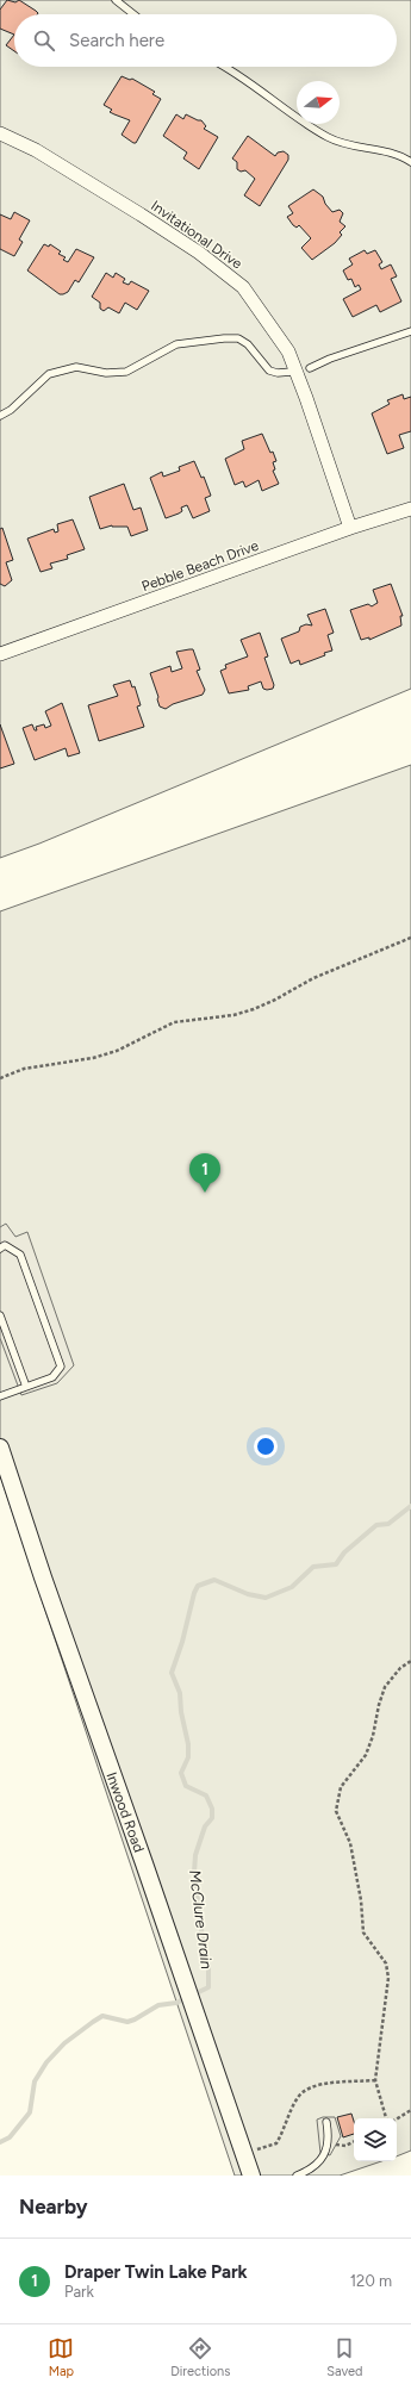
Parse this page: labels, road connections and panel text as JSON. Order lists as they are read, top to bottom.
{
  "streets": {
    "street": ["Invitational Drive", "Pebble Beach Drive", "Inwood Road"]
  },
  "crossings": [
    ["Invitational Drive", "Pebble Beach Drive"]
  ],
  "water": ["McClure Drain"],
  "north": "right",
  "page": {
    "search": "Search here",
    "pins": "1",
    "heading": "Nearby",
    "list": [
      {
        "mark": "1",
        "name": "Draper Twin Lake Park",
        "note": "Park",
        "value": "120 m"
      }
    ],
    "nav": ["Map", "Directions", "Saved"]
  }
}
